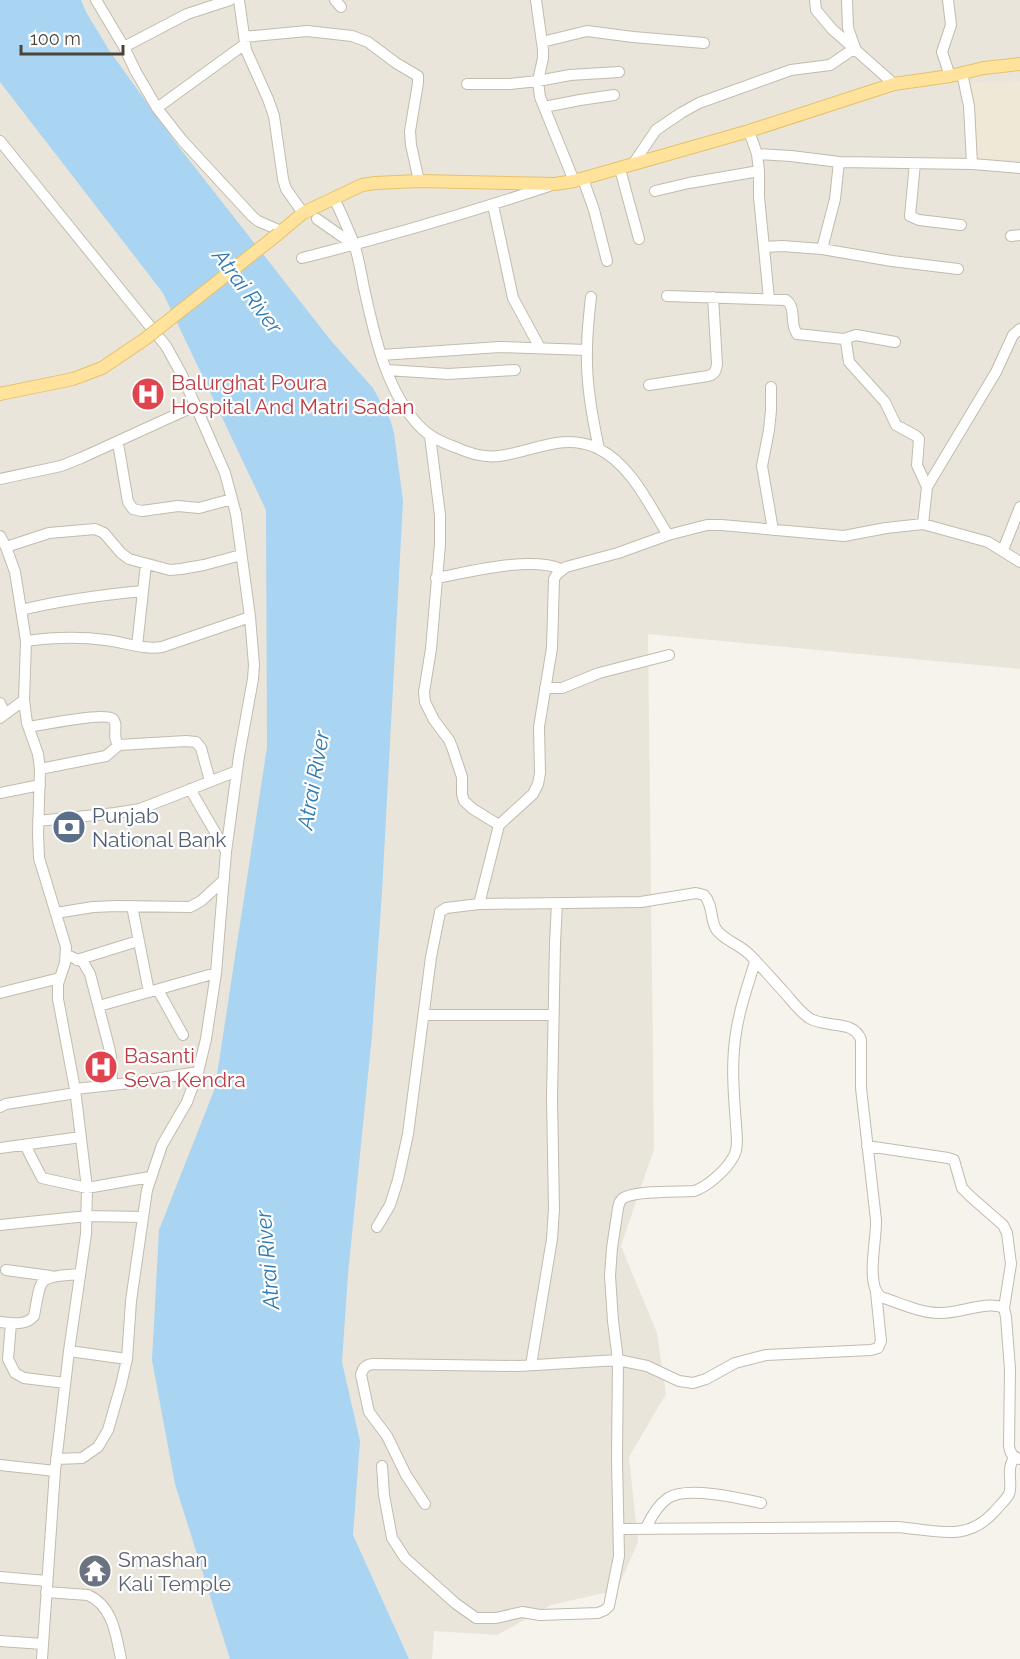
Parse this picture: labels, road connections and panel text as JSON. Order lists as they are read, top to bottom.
{
  "water": ["Atrai River"],
  "places": {
    "hospital": ["Balurghat Poura Hospital And Matri Sadan", "Basanti Seva Kendra"],
    "bank": ["Punjab National Bank"],
    "temple": ["Smashan Kali Temple"]
  },
  "scale_bar": "100 m"
}
